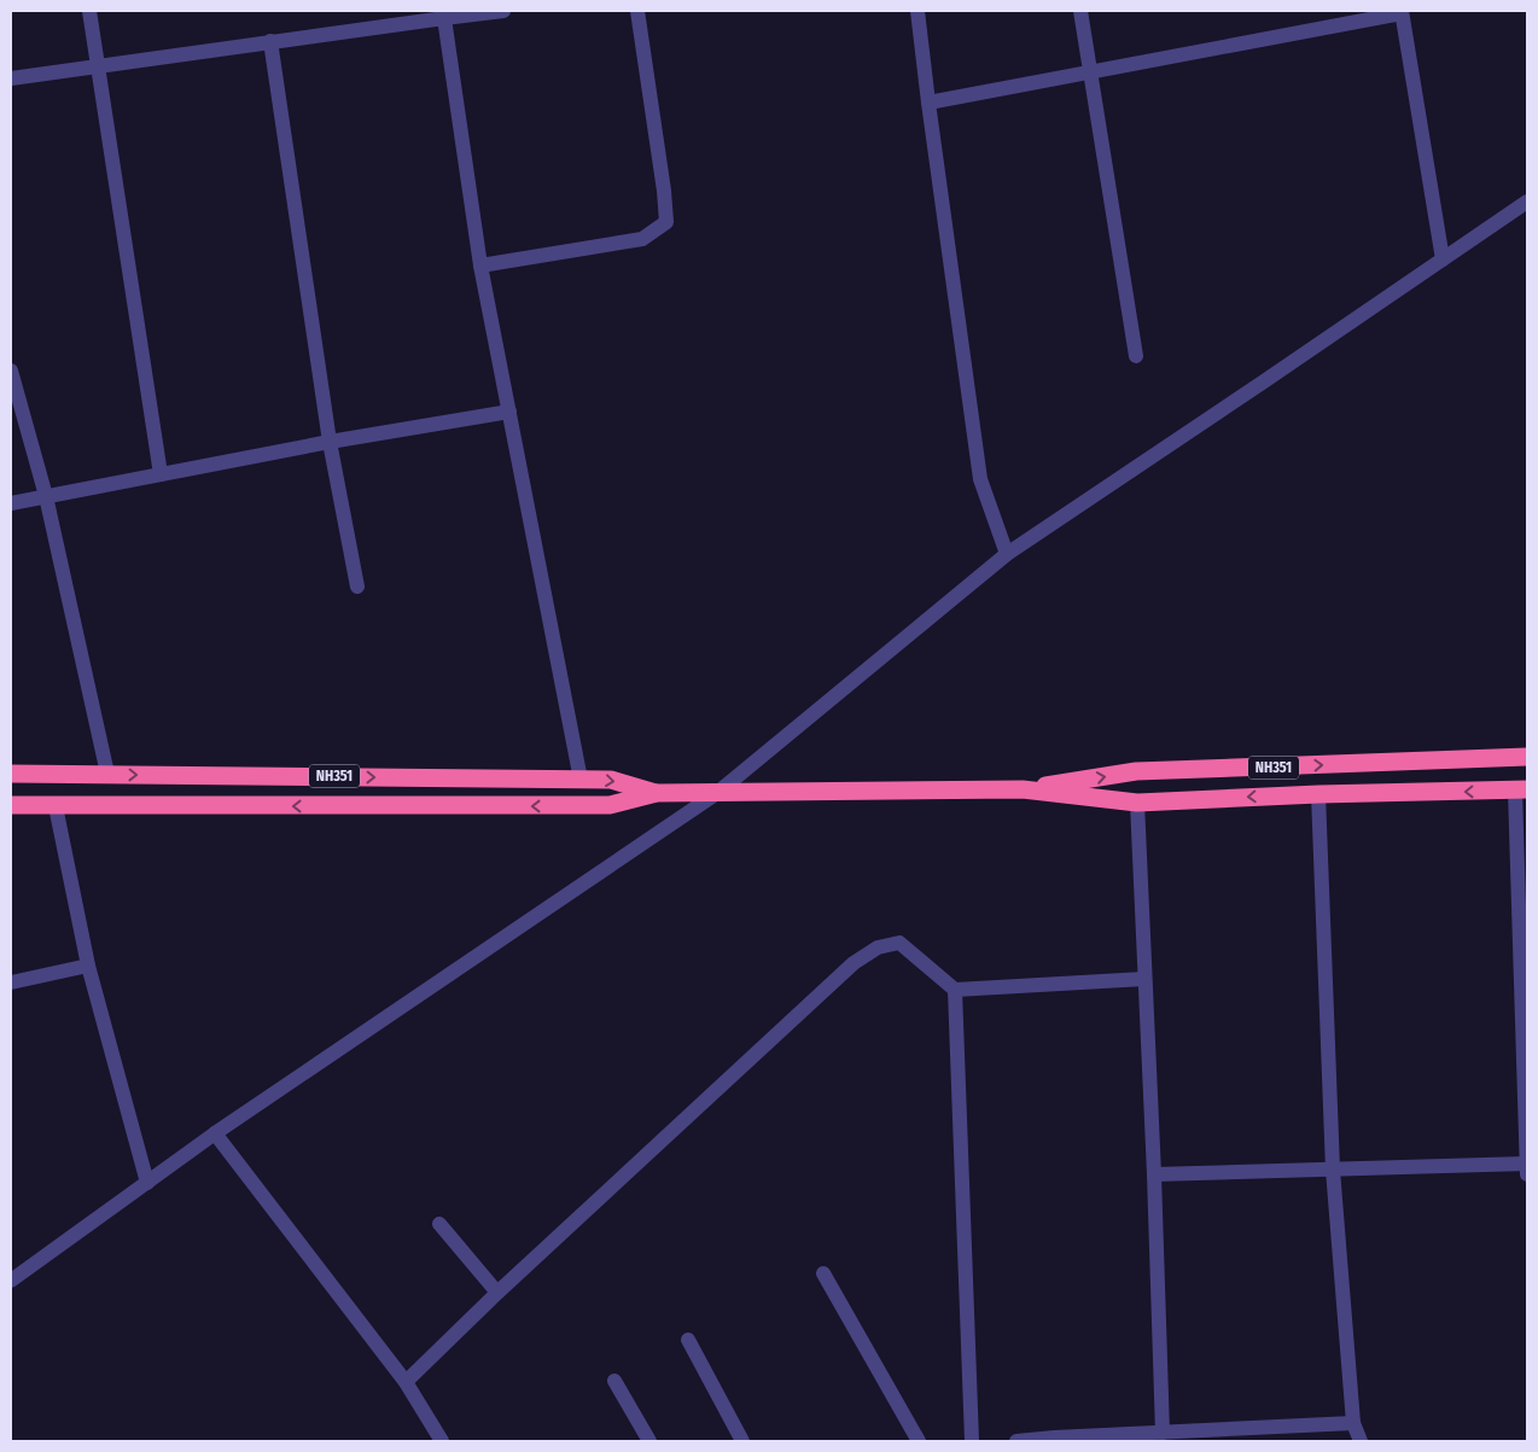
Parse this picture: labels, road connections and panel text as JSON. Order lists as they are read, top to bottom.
{
  "streets": {
    "highway": ["NH351"]
  }
}
